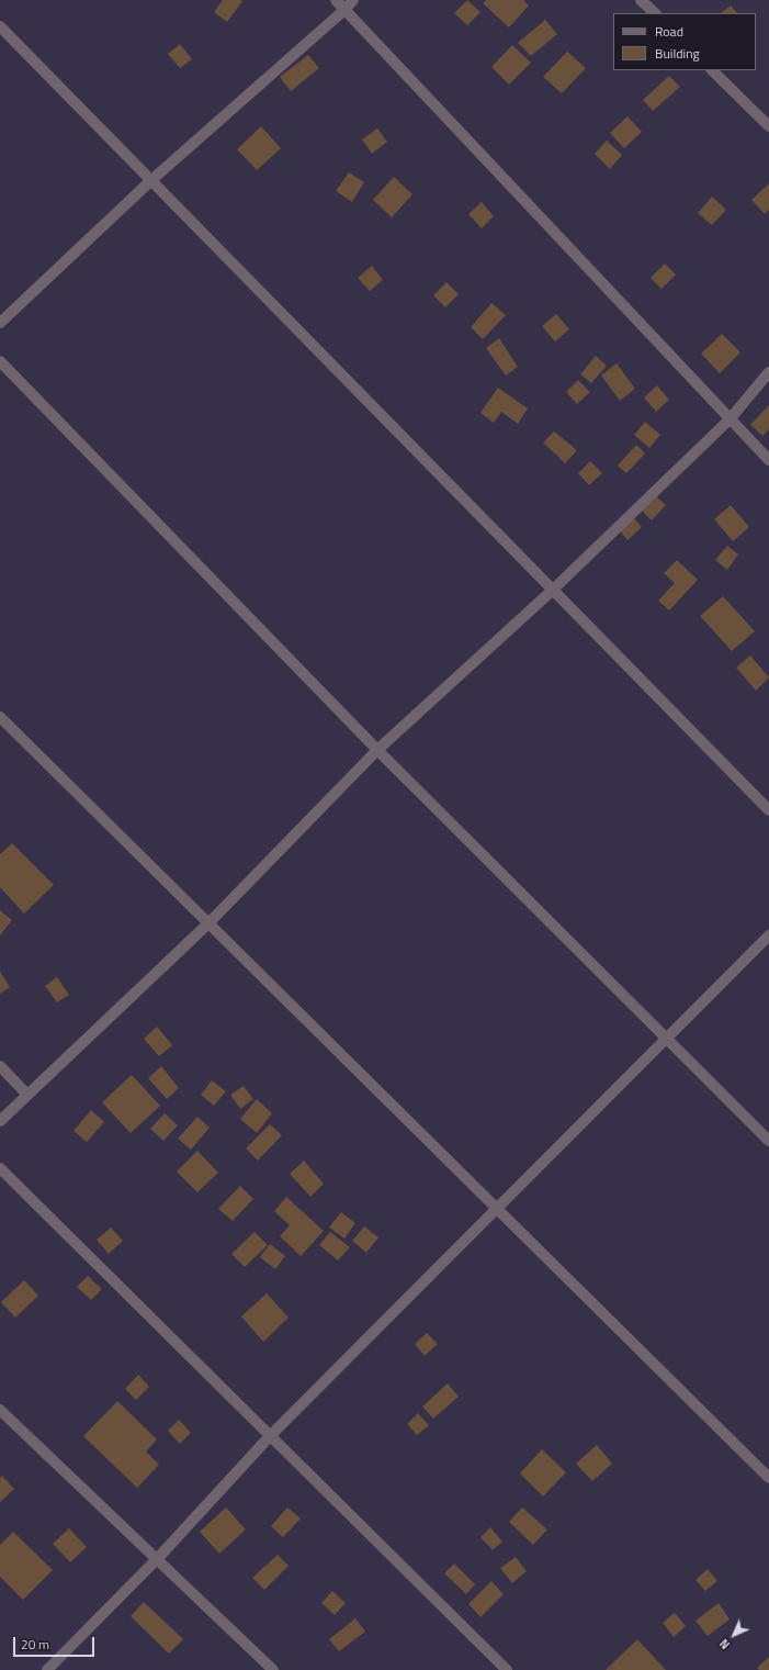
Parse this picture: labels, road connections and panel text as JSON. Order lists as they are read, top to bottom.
{
  "legend": ["Road", "Building"],
  "scale_bar": "20 m",
  "north": "bottom left"
}
